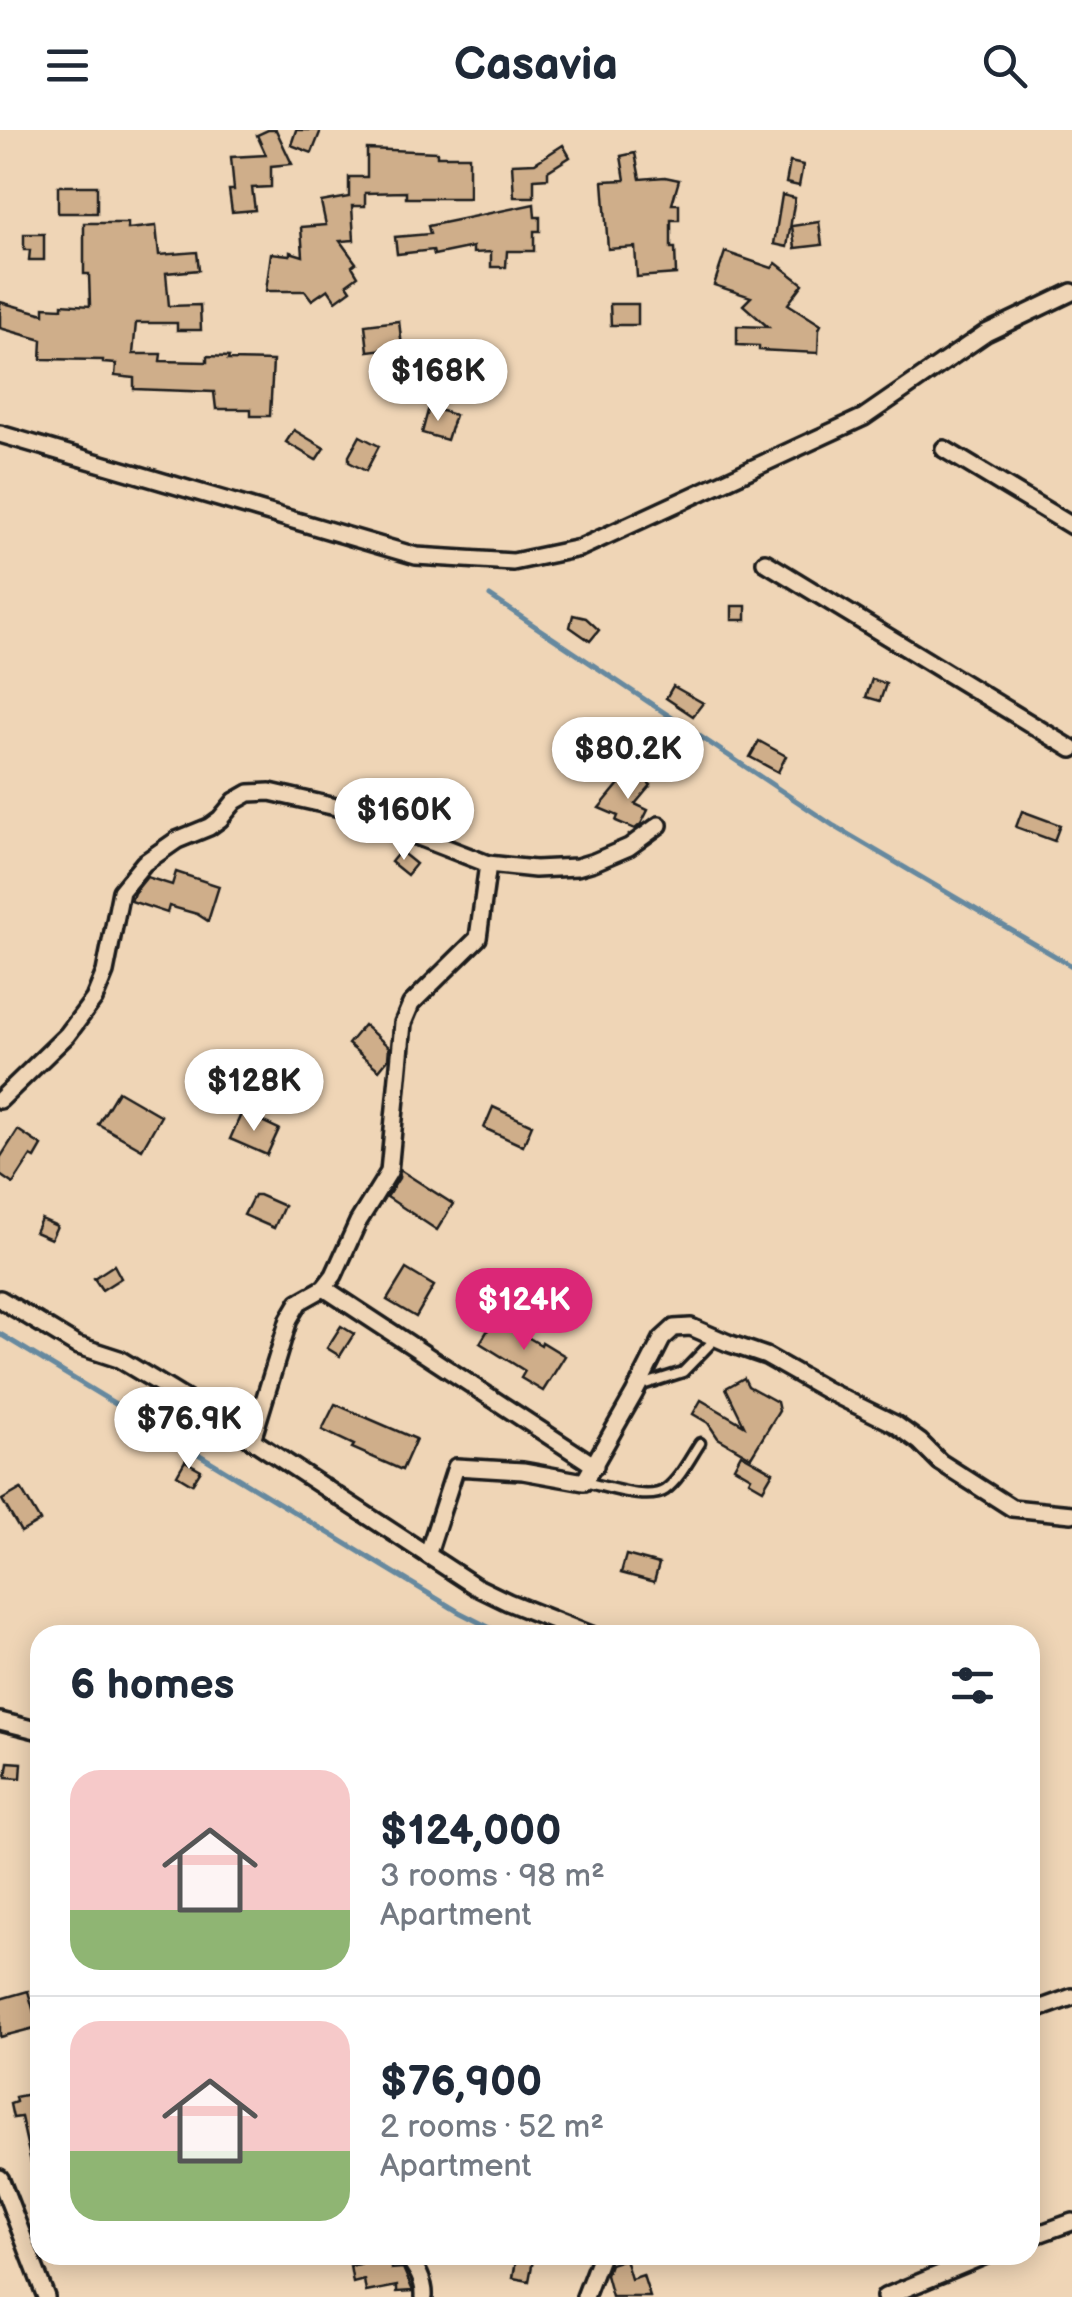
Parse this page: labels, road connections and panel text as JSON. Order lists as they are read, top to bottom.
{
  "page": {
    "header": "Casavia",
    "price": [
      "$168K",
      "$80.2K",
      "$160K",
      "$128K",
      "$124K",
      "$76.9K"
    ],
    "heading": "6 homes",
    "list": [
      {
        "name": "$124,000",
        "note": "3 rooms · 98 m² · Apartment"
      },
      {
        "name": "$76,900",
        "note": "2 rooms · 52 m² · Apartment"
      }
    ]
  }
}
